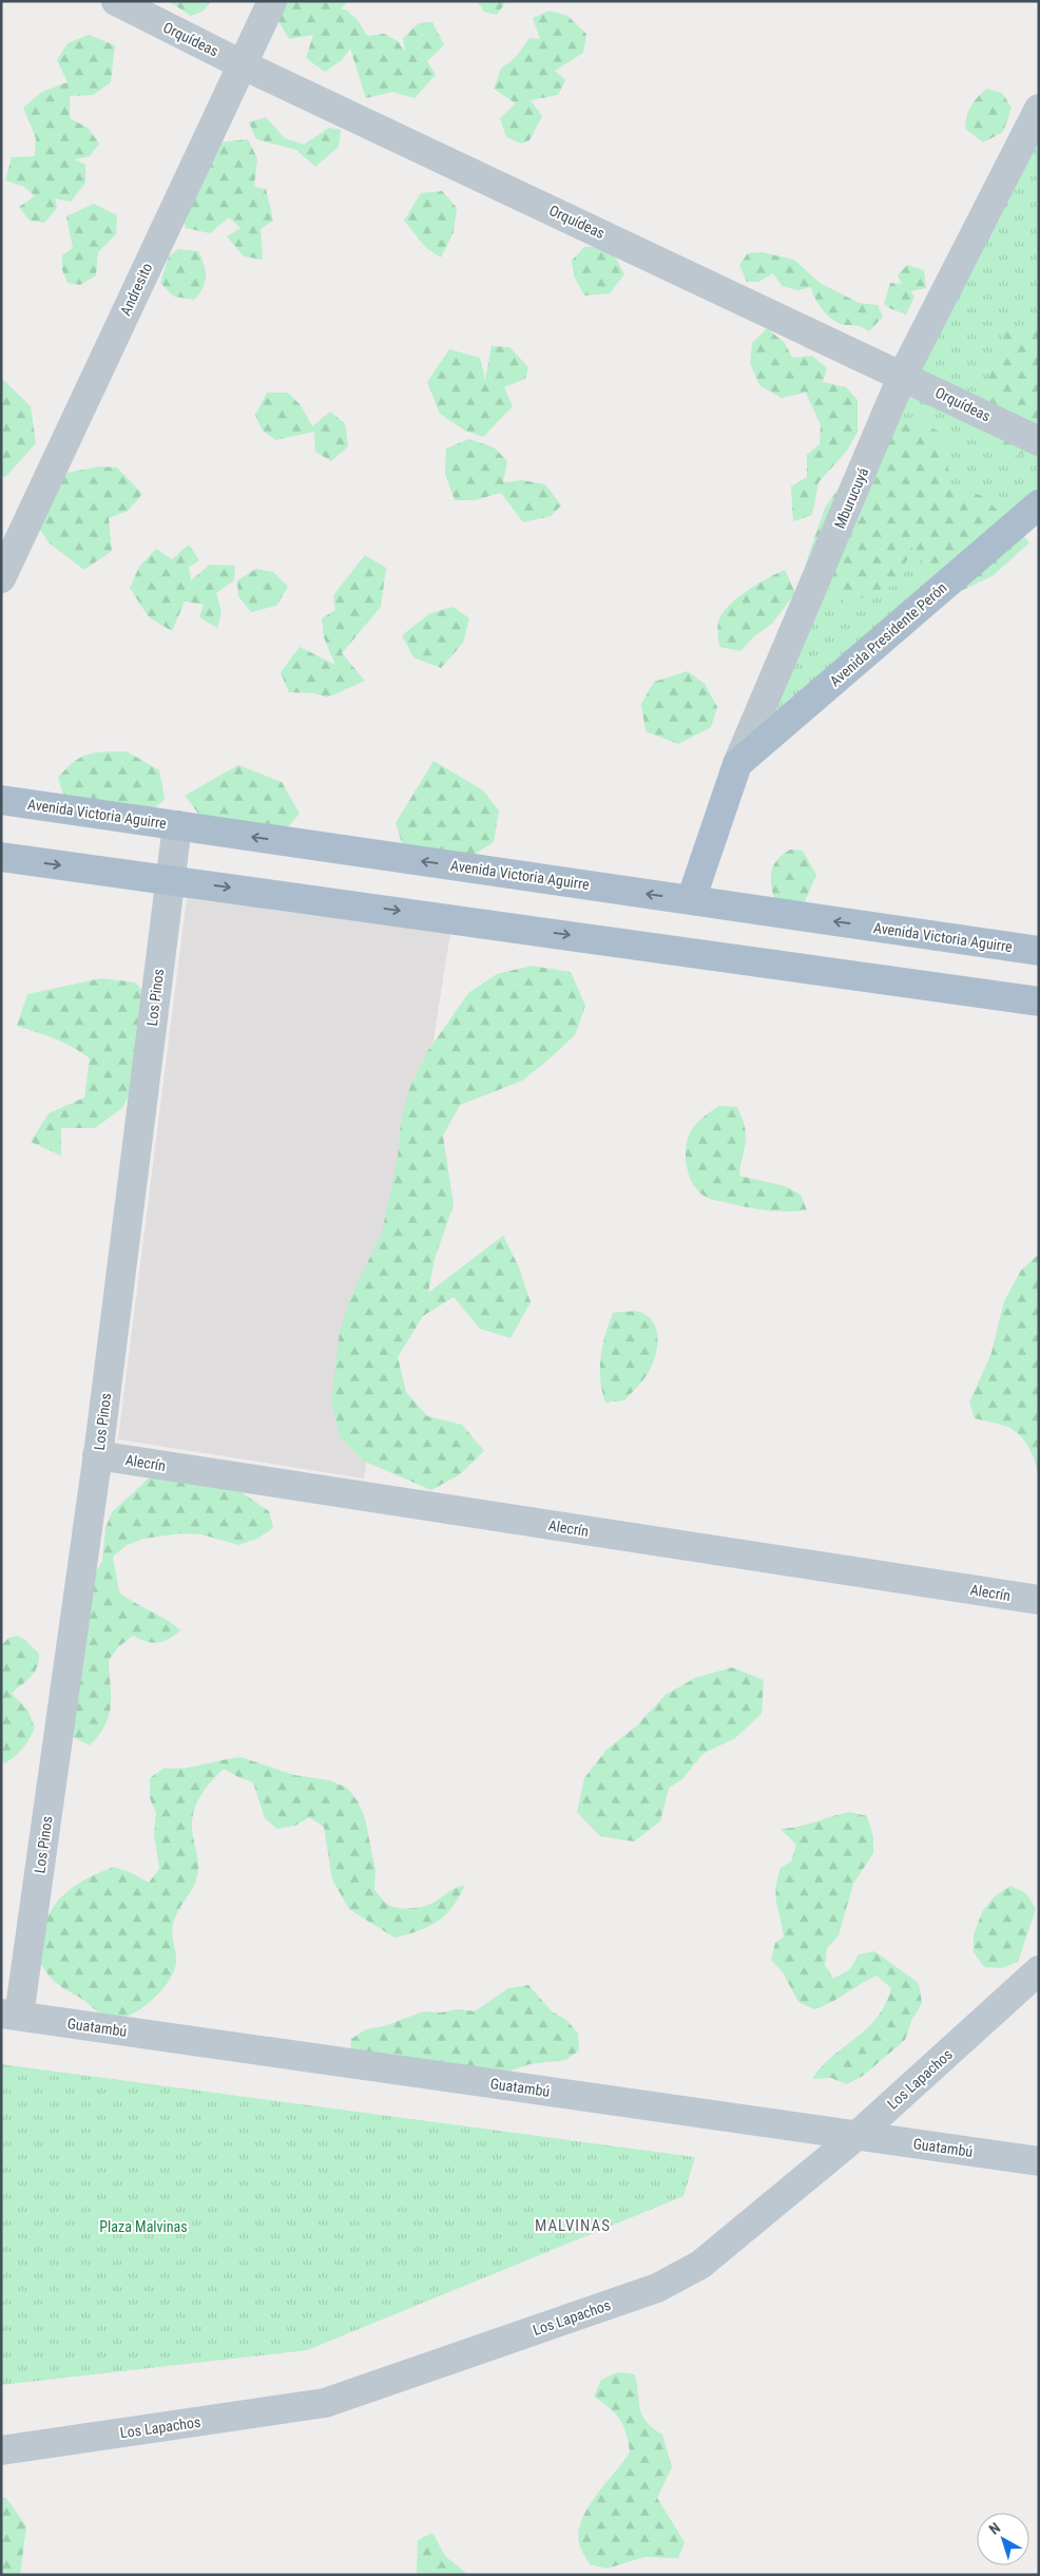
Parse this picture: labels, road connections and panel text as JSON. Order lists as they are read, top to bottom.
{
  "streets": {
    "main road": ["Mburucuyá", "Avenida Presidente Perón", "Avenida Victoria Aguirre"],
    "street": [
      "Orquídeas",
      "Andresito",
      "Los Pinos",
      "Alecrín",
      "Guatambú",
      "Los Lapachos"
    ]
  },
  "crossings": [
    ["Orquídeas", "Andresito"],
    ["Orquídeas", "Mburucuyá"],
    ["Mburucuyá", "Avenida Presidente Perón"],
    ["Mburucuyá", "Avenida Victoria Aguirre"],
    ["Avenida Victoria Aguirre", "Los Pinos"],
    ["Los Pinos", "Alecrín"],
    ["Los Pinos", "Guatambú"],
    ["Guatambú", "Los Lapachos"]
  ],
  "districts": ["MALVINAS"],
  "parks": ["Plaza Malvinas"],
  "north": "top left"
}
